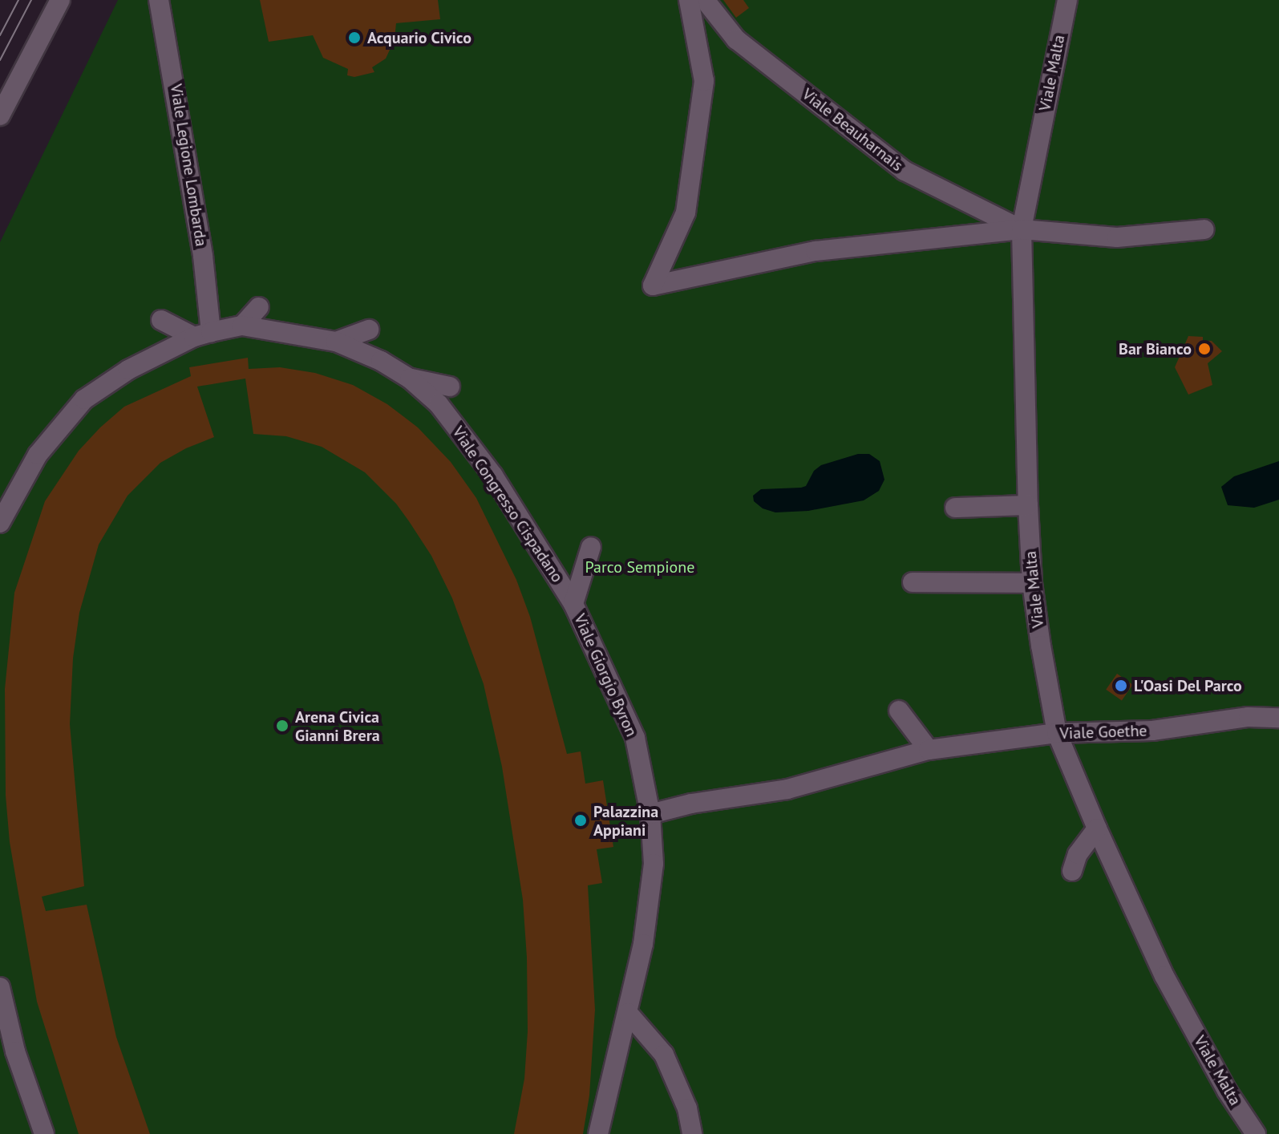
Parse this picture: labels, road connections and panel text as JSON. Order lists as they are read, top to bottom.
{
  "streets": {
    "street": [
      "Viale Malta",
      "Viale Beauharnais",
      "Viale Legione Lombarda",
      "Viale Congresso Cispadano",
      "Viale Giorgio Byron",
      "Viale Goethe"
    ]
  },
  "crossings": [
    ["Viale Malta", "Viale Beauharnais"],
    ["Viale Malta", "Viale Goethe"],
    ["Viale Legione Lombarda", "Viale Congresso Cispadano"],
    ["Viale Congresso Cispadano", "Viale Giorgio Byron"],
    ["Viale Giorgio Byron", "Viale Goethe"]
  ],
  "parks": ["Parco Sempione"],
  "places": [
    "Acquario Civico",
    "Bar Bianco",
    "L'Oasi Del Parco",
    "Arena Civica Gianni Brera",
    "Palazzina Appiani"
  ]
}
